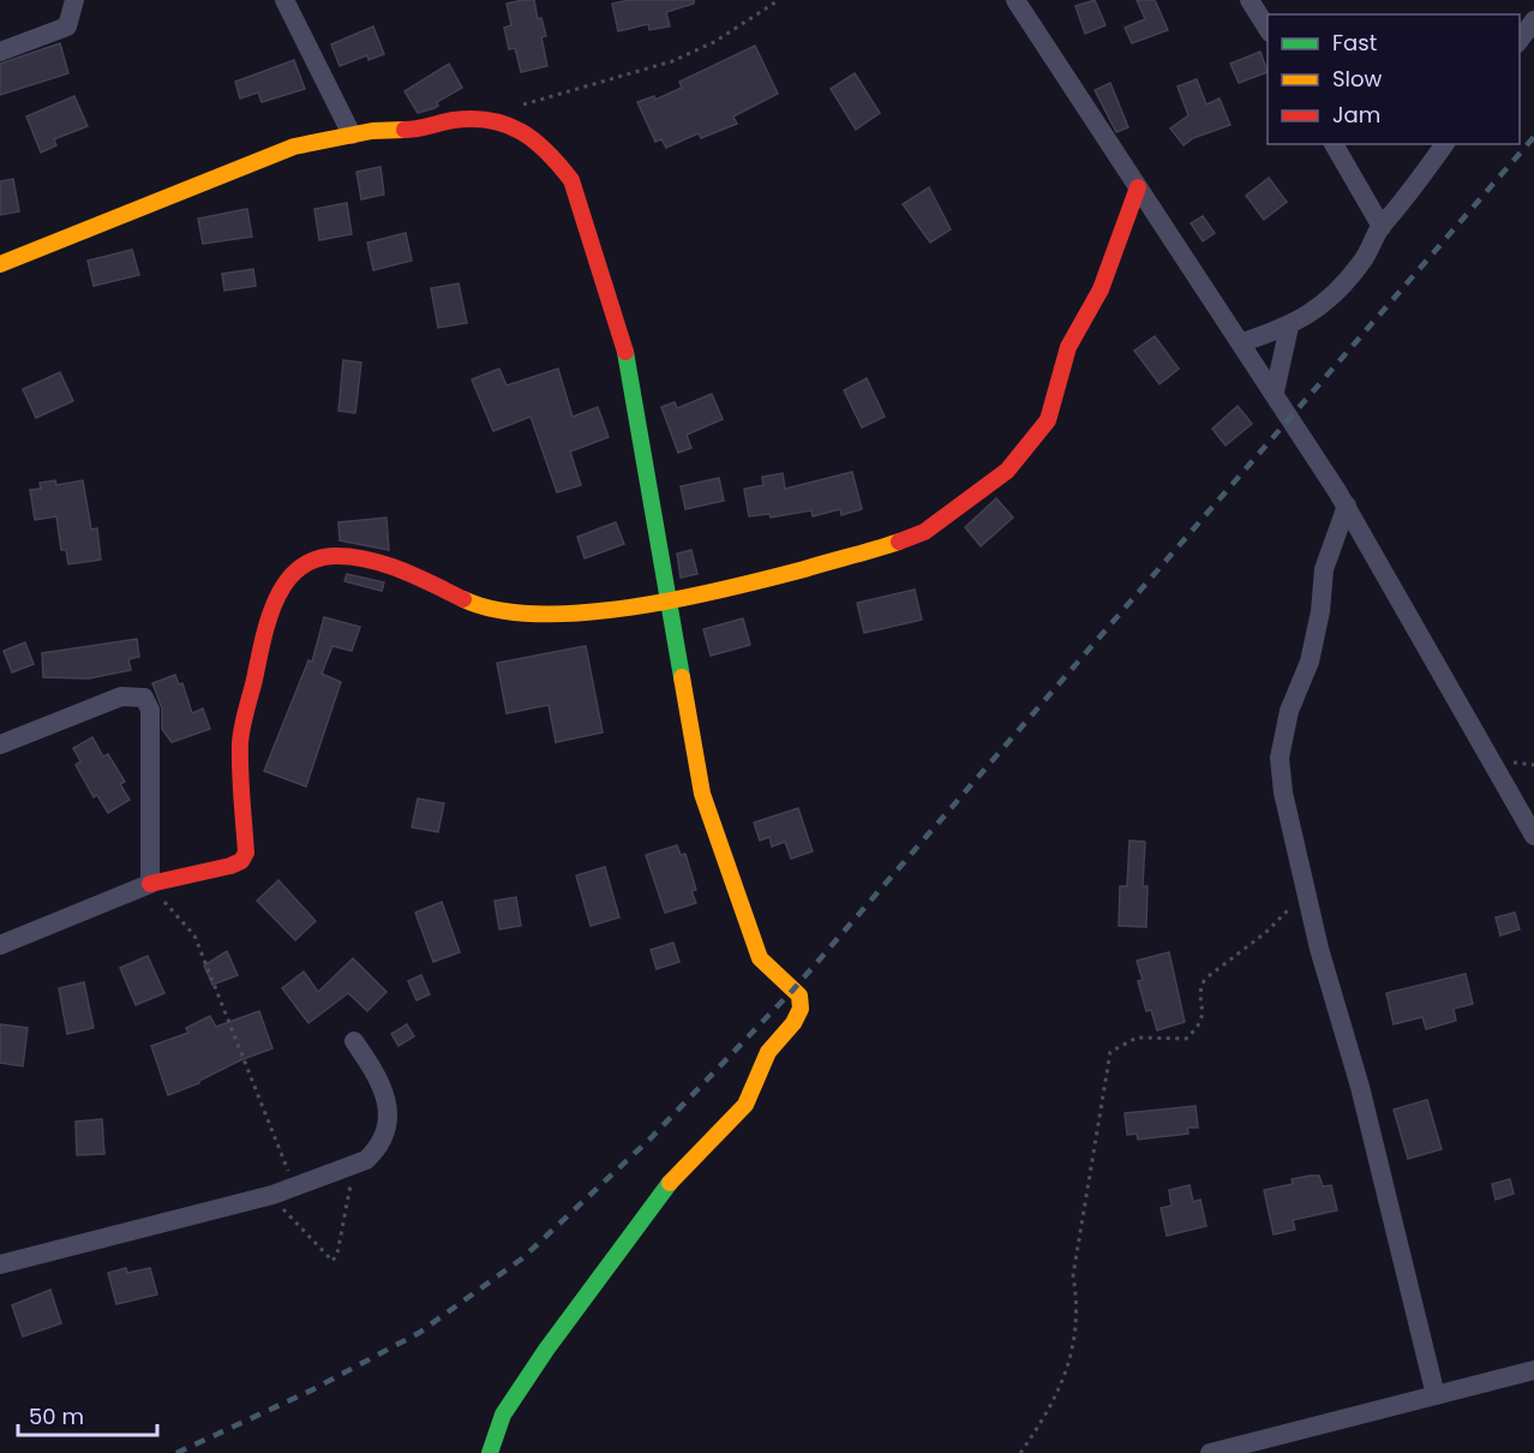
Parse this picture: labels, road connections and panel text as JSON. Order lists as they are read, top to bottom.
{
  "legend": ["Fast", "Slow", "Jam"],
  "scale_bar": "50 m"
}
